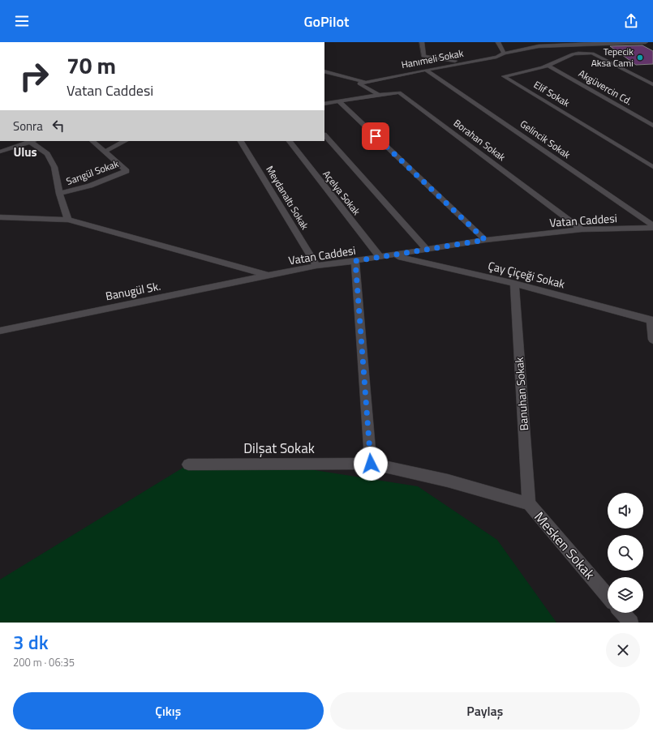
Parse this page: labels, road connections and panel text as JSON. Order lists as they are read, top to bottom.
{
  "streets": {
    "street": [
      "Hanımeli Sokak",
      "Akgüvercin Cd.",
      "Elif Sokak",
      "Gelincik Sokak",
      "Borahan Sokak",
      "Sarıgül Sokak",
      "Açelya Sokak",
      "Meydanaltı Sokak",
      "Vatan Caddesi",
      "Çay Çiçeği Sokak",
      "Banugül Sk.",
      "Banuhan Sokak",
      "Dilşat Sokak",
      "Mesken Sokak"
    ]
  },
  "crossings": [
    ["Hanımeli Sokak", "Gelincik Sokak"],
    ["Akgüvercin Cd.", "Elif Sokak"],
    ["Borahan Sokak", "Vatan Caddesi"],
    ["Açelya Sokak", "Vatan Caddesi"],
    ["Meydanaltı Sokak", "Vatan Caddesi"],
    ["Vatan Caddesi", "Çay Çiçeği Sokak"],
    ["Vatan Caddesi", "Banugül Sk."],
    ["Çay Çiçeği Sokak", "Banuhan Sokak"],
    ["Banuhan Sokak", "Dilşat Sokak"],
    ["Banuhan Sokak", "Mesken Sokak"],
    ["Dilşat Sokak", "Mesken Sokak"]
  ],
  "districts": ["Ulus"],
  "places": ["Tepecik Aksa Cami"],
  "page": {
    "header": "GoPilot",
    "turn": ["70 m", "Vatan Caddesi"],
    "then": "Sonra",
    "heading": ["3 dk", "200 m · 06:35"],
    "buttons": ["Çıkış", "Paylaş"]
  }
}
